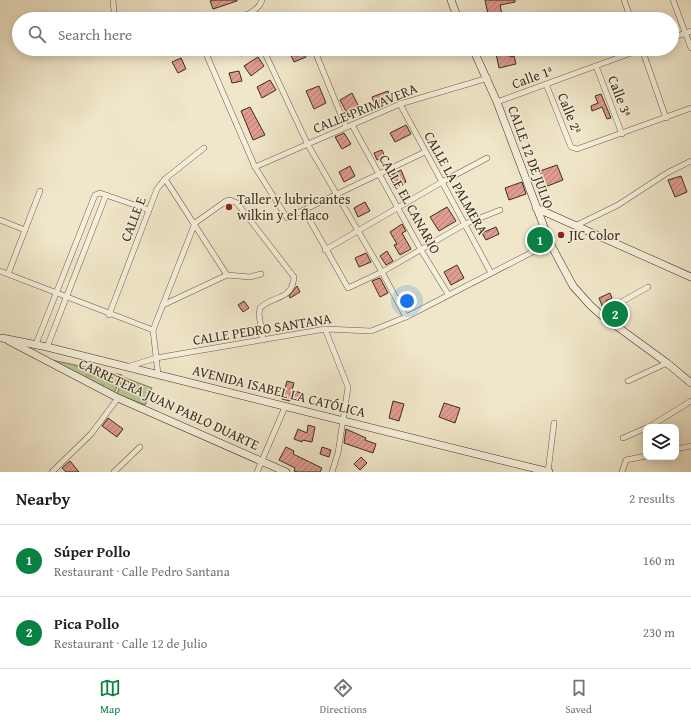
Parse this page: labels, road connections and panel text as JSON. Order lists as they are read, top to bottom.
{
  "streets": {
    "main road": ["CALLE 12 DE JULIO", "AVENIDA ISABEL LA CATÓLICA", "CARRETERA JUAN PABLO DUARTE"],
    "street": [
      "Calle 1ª",
      "Calle 3ª",
      "CALLE PRIMAVERA",
      "Calle 2ª",
      "CALLE LA PALMERA",
      "CALLE EL CANARIO",
      "CALLE E",
      "CALLE PEDRO SANTANA"
    ]
  },
  "crossings": [
    ["Calle 1ª", "Calle 3ª"],
    ["Calle 1ª", "Calle 2ª"],
    ["Calle 1ª", "CALLE 12 DE JULIO"],
    ["Calle 3ª", "Calle 2ª"],
    ["CALLE PRIMAVERA", "CALLE 12 DE JULIO"],
    ["CALLE PRIMAVERA", "CALLE LA PALMERA"],
    ["CALLE PRIMAVERA", "CALLE EL CANARIO"],
    ["CALLE 12 DE JULIO", "CALLE PEDRO SANTANA"],
    ["CALLE LA PALMERA", "CALLE PEDRO SANTANA"],
    ["CALLE EL CANARIO", "CALLE PEDRO SANTANA"],
    ["CALLE PEDRO SANTANA", "AVENIDA ISABEL LA CATÓLICA"],
    ["AVENIDA ISABEL LA CATÓLICA", "CARRETERA JUAN PABLO DUARTE"]
  ],
  "places": ["Taller y lubricantes wilkin y el flaco", "JIC Color"],
  "page": {
    "search": "Search here",
    "pins": ["1", "2"],
    "heading": ["Nearby", "2 results"],
    "list": [
      {
        "mark": "1",
        "name": "Súper Pollo",
        "note": "Restaurant · Calle Pedro Santana",
        "value": "160 m"
      },
      {
        "mark": "2",
        "name": "Pica Pollo",
        "note": "Restaurant · Calle 12 de Julio",
        "value": "230 m"
      }
    ],
    "nav": ["Map", "Directions", "Saved"]
  }
}
